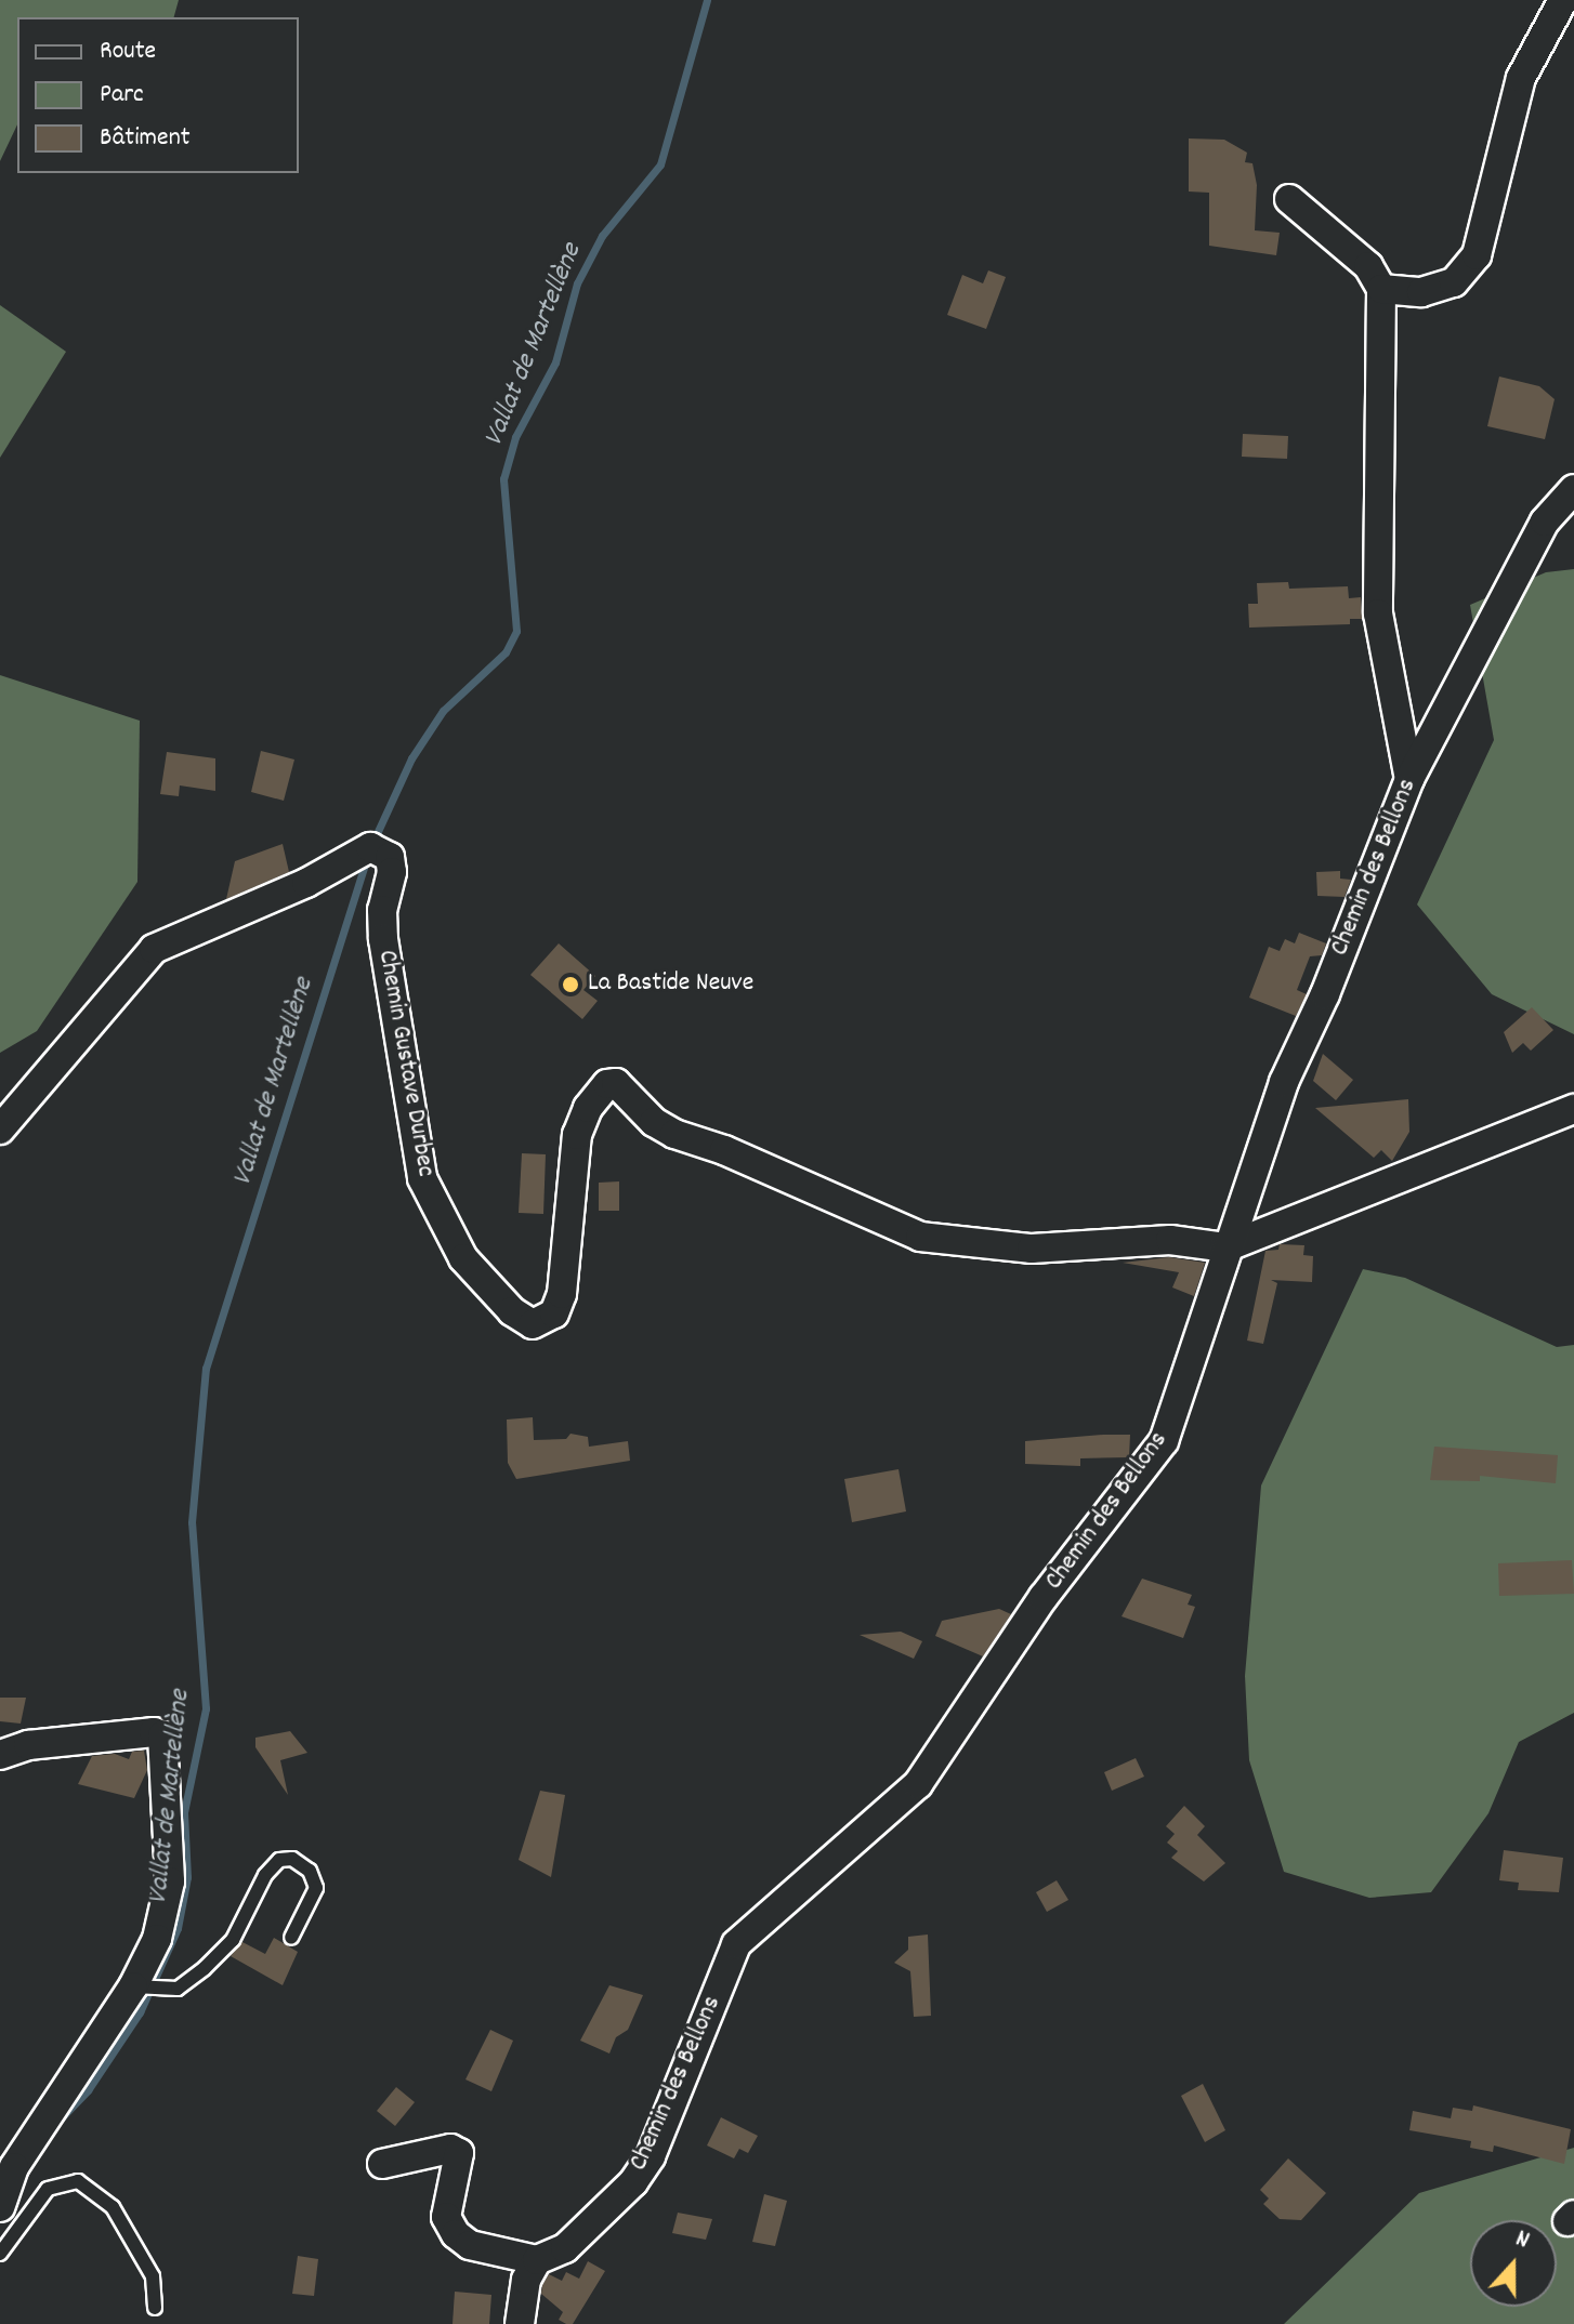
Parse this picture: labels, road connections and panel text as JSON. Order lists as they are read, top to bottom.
{
  "streets": {
    "street": ["Chemin des Bellons", "Chemin Gustave Durbec"]
  },
  "crossings": [
    ["Chemin des Bellons", "Chemin Gustave Durbec"]
  ],
  "water": ["Vallat de Martellène"],
  "places": ["La Bastide Neuve"],
  "legend": ["Route", "Parc", "Bâtiment"],
  "north": "top"
}
